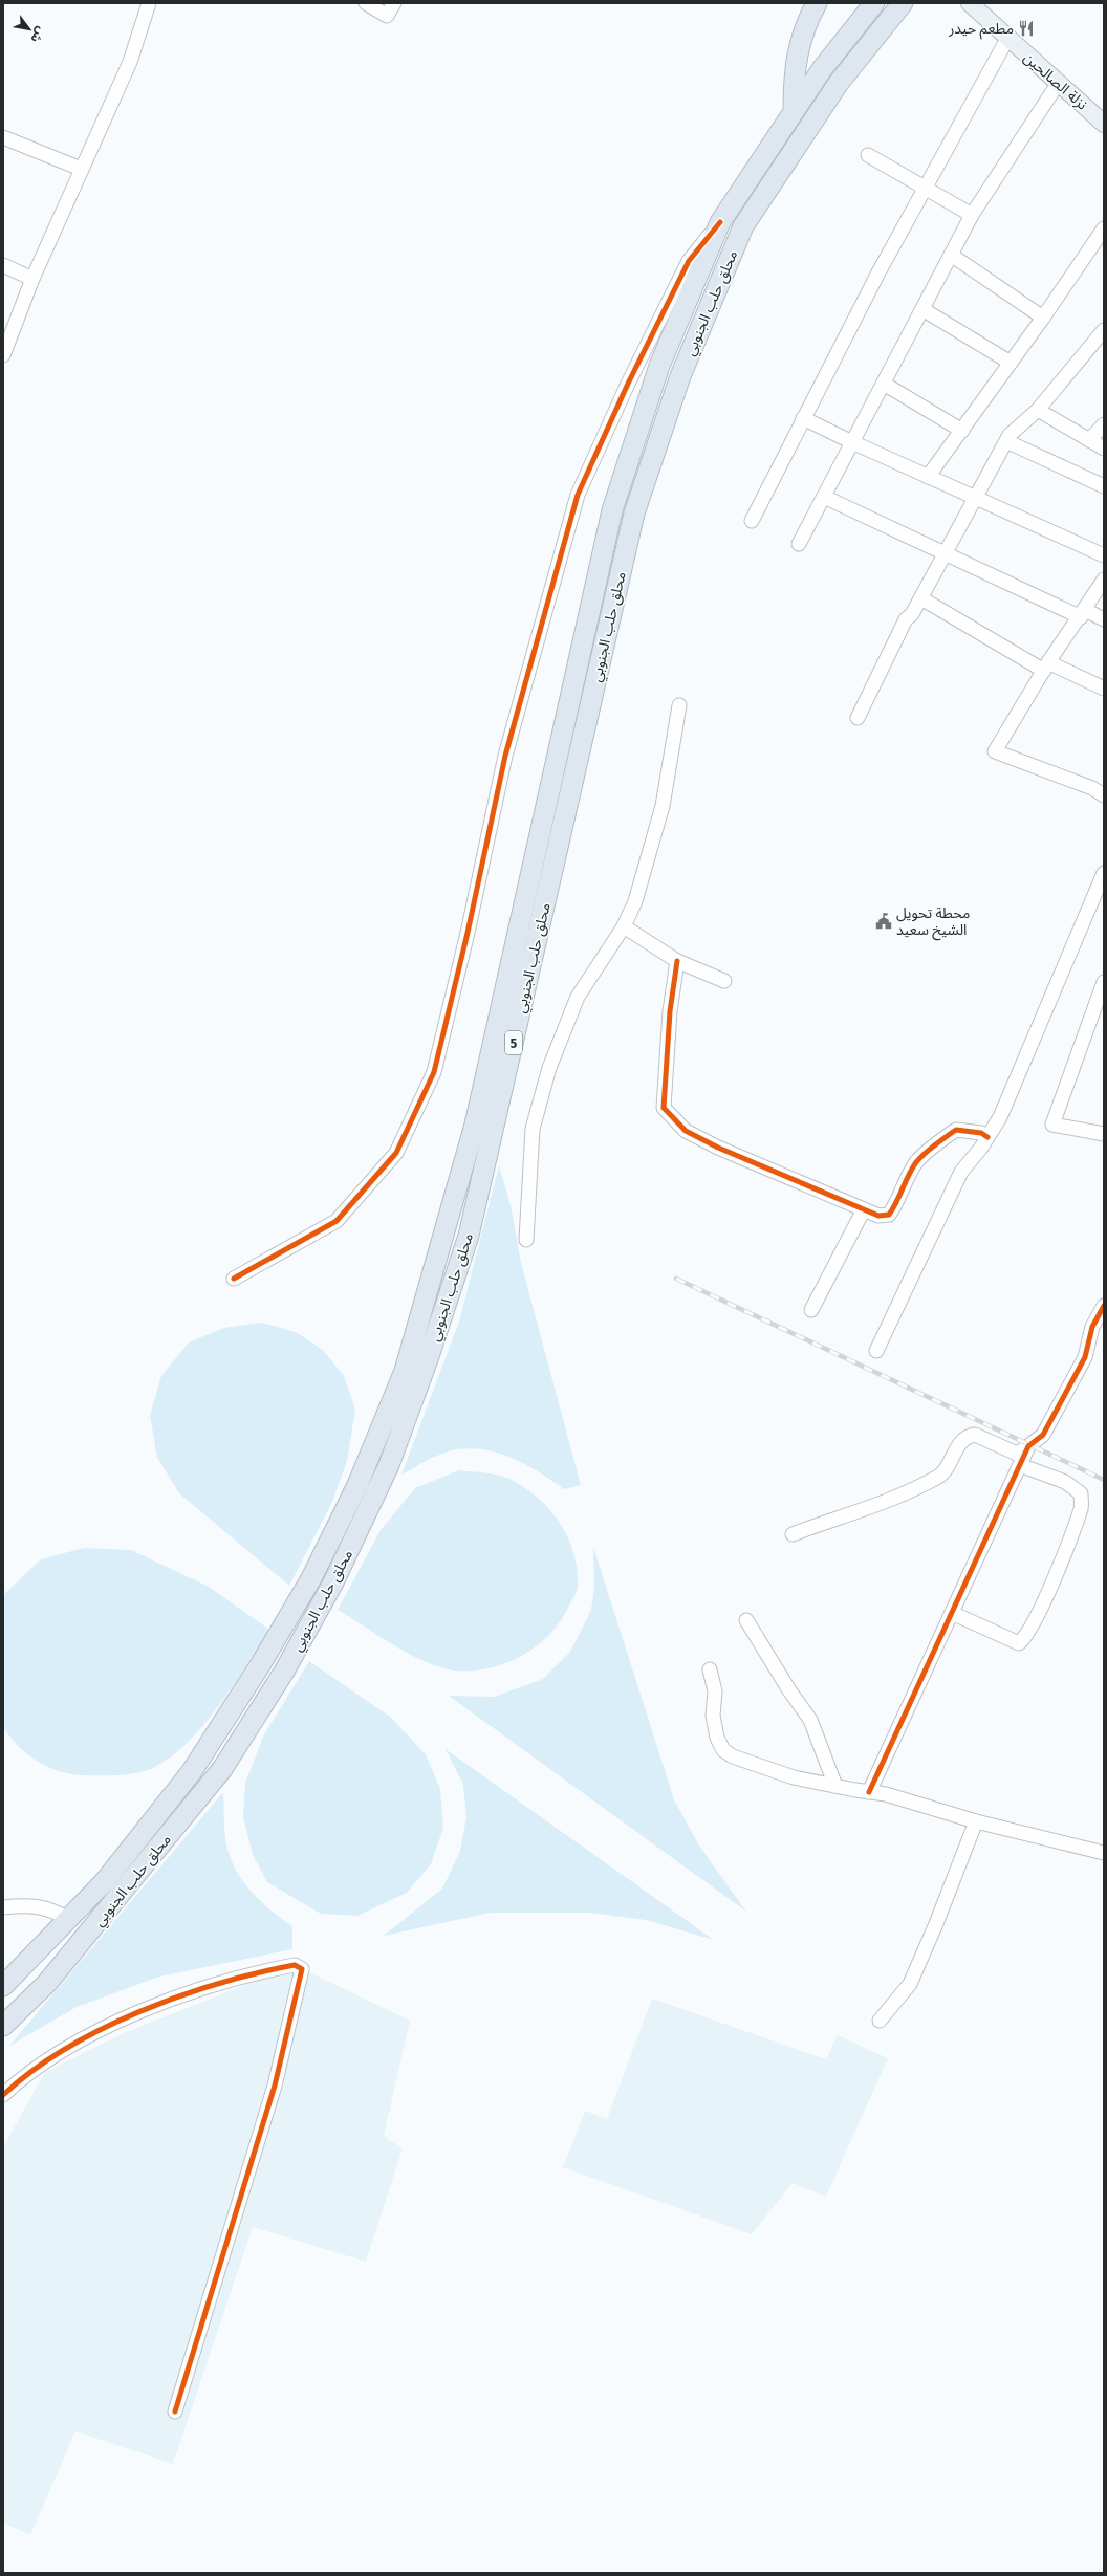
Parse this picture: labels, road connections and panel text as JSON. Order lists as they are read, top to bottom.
{
  "streets": {
    "highway": ["محلق حلب الجنوبي", "5"],
    "main road": ["نزلة الصالحين"]
  },
  "places": {
    "restaurant": ["مطعم حيدر"],
    "public building": ["محطة تحويل الشيخ سعيد"]
  },
  "north": "bottom right"
}
